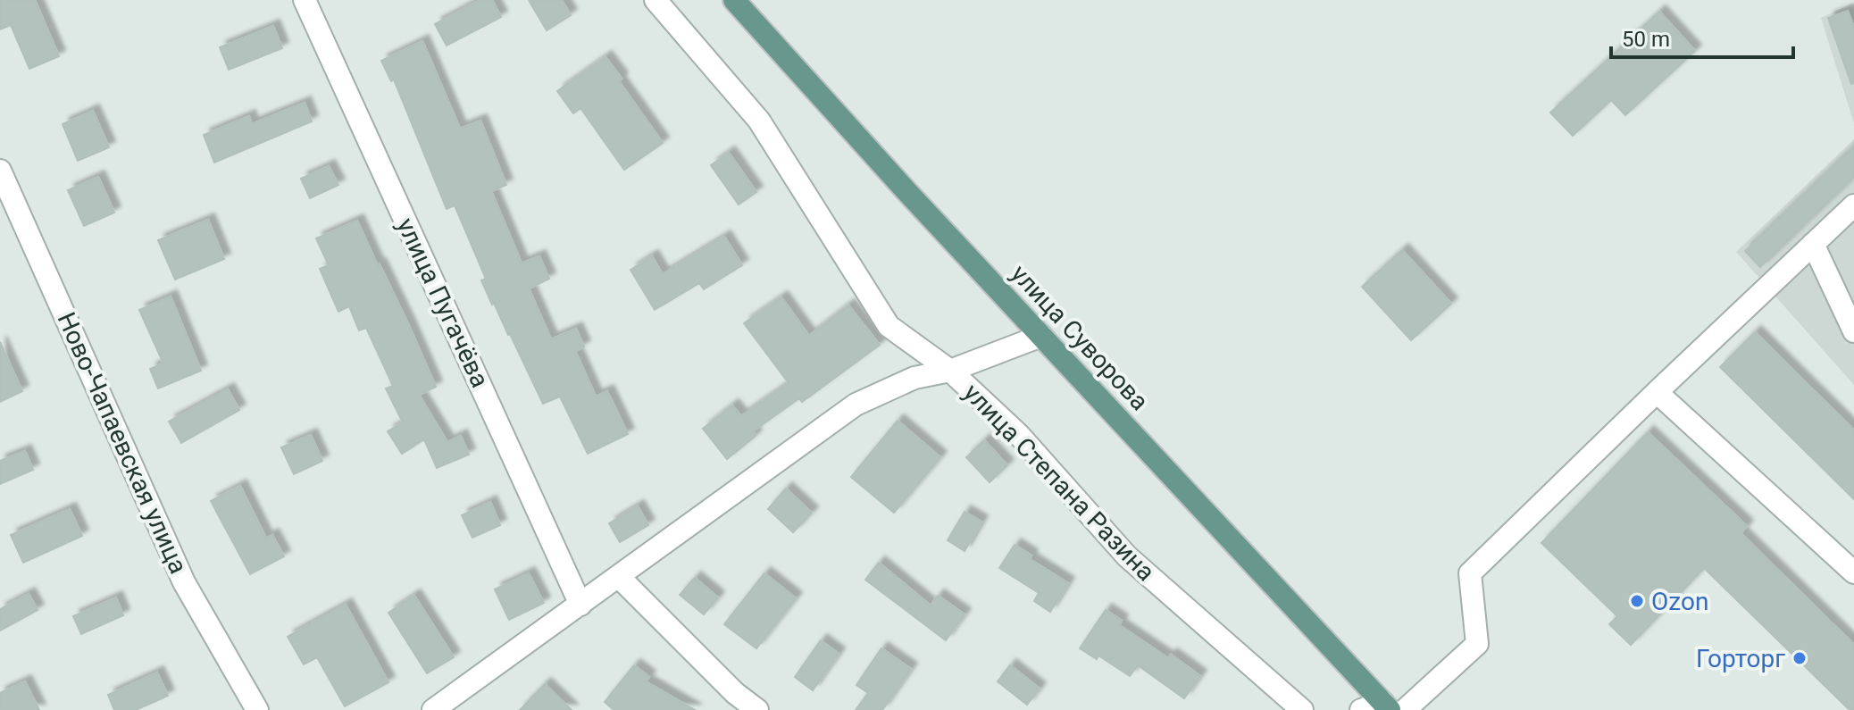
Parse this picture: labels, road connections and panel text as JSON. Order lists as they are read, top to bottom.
{
  "streets": {
    "main road": ["улица Суворова"],
    "street": ["улица Пугачёва", "Ново-Чапаевская улица", "улица Степана Разина"]
  },
  "places": ["Ozon", "Горторг"],
  "scale_bar": "50 m"
}
